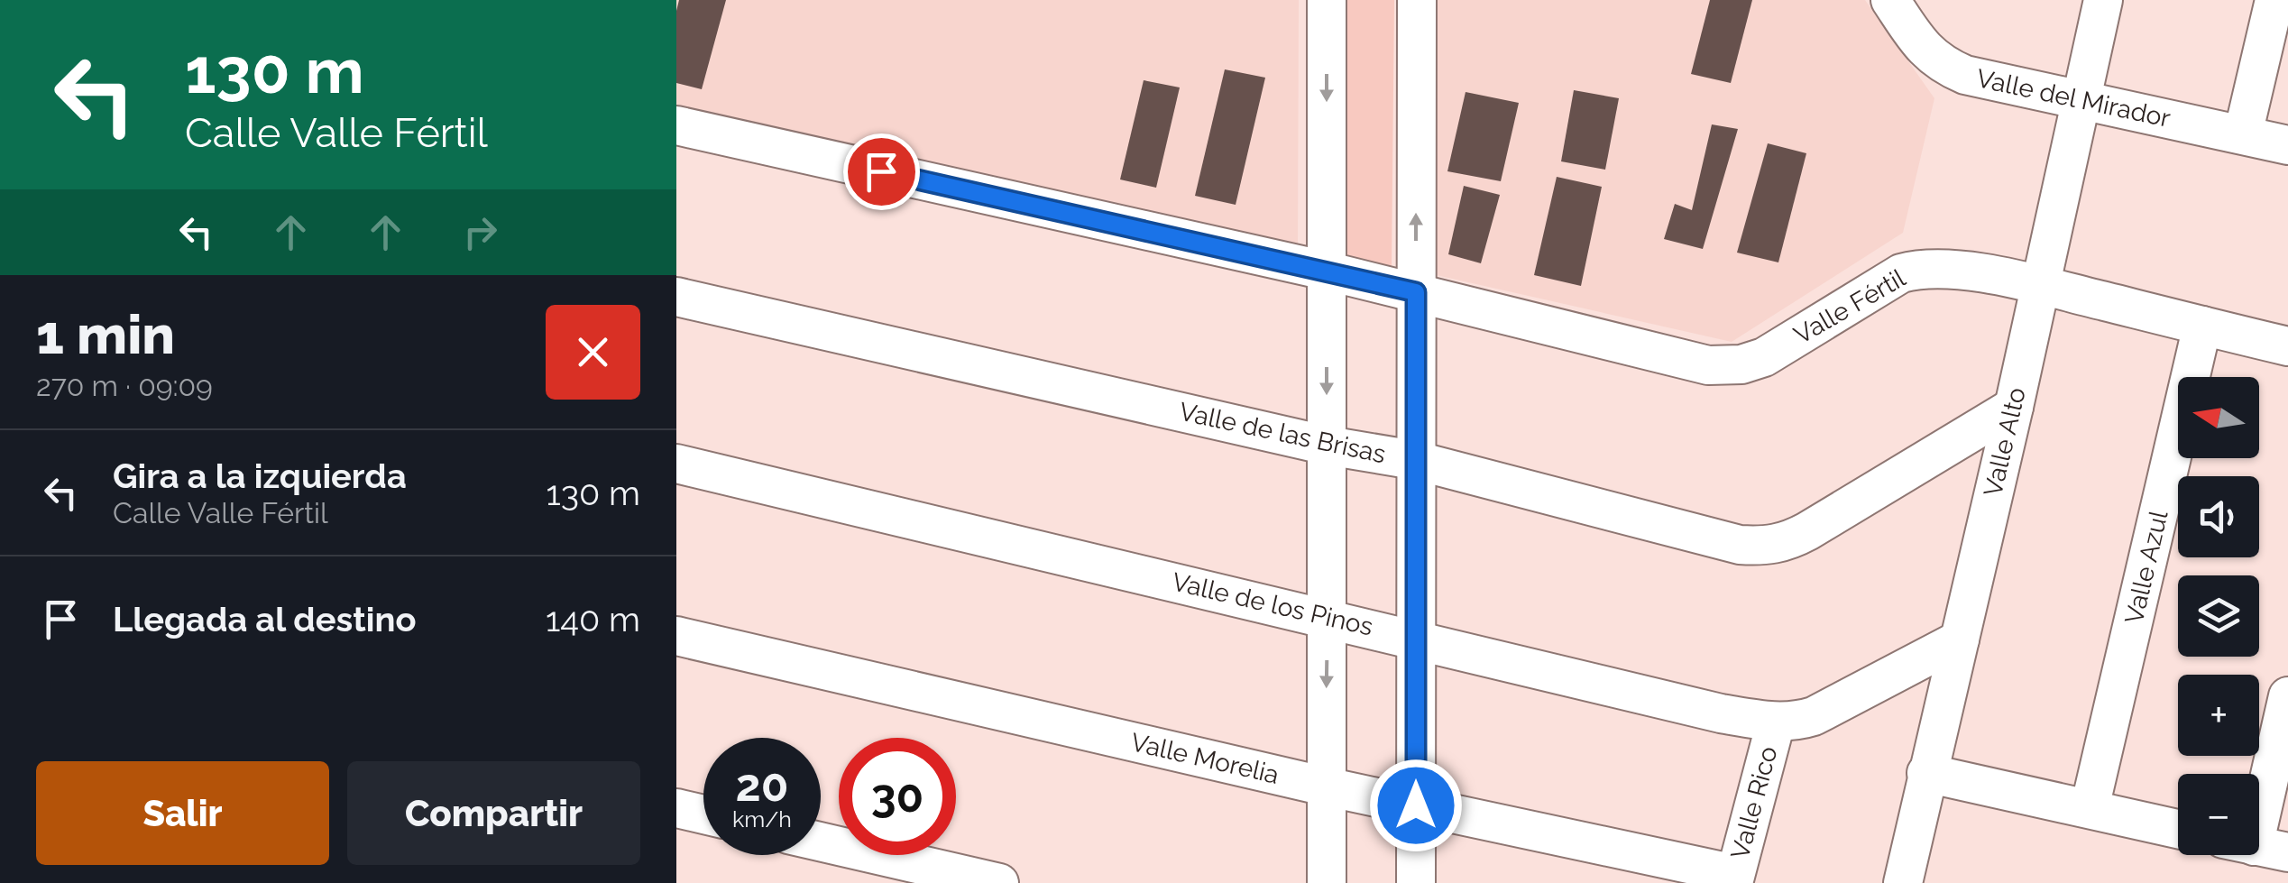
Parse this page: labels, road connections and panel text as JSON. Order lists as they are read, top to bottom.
{
  "streets": {
    "street": [
      "Valle del Mirador",
      "Valle Fértil",
      "Valle de las Brisas",
      "Valle Alto",
      "Valle Azul",
      "Valle de los Pinos",
      "Valle Morelia",
      "Valle Rico"
    ]
  },
  "crossings": [
    ["Valle del Mirador", "Valle Alto"],
    ["Valle Fértil", "Valle Alto"],
    ["Valle Fértil", "Valle Azul"],
    ["Valle de las Brisas", "Valle Alto"],
    ["Valle Alto", "Valle de los Pinos"],
    ["Valle de los Pinos", "Valle Rico"],
    ["Valle Morelia", "Valle Rico"]
  ],
  "north": "left",
  "page": {
    "turn": ["130 m", "Calle Valle Fértil"],
    "heading": ["1 min", "270 m · 09:09"],
    "map_buttons": ["+", "−"],
    "list": [
      {
        "name": "Gira a la izquierda",
        "note": "Calle Valle Fértil",
        "value": "130 m"
      },
      {
        "name": "Llegada al destino",
        "value": "140 m"
      }
    ],
    "speed": "20 km/h",
    "limit": "30",
    "buttons": ["Salir", "Compartir"]
  }
}
